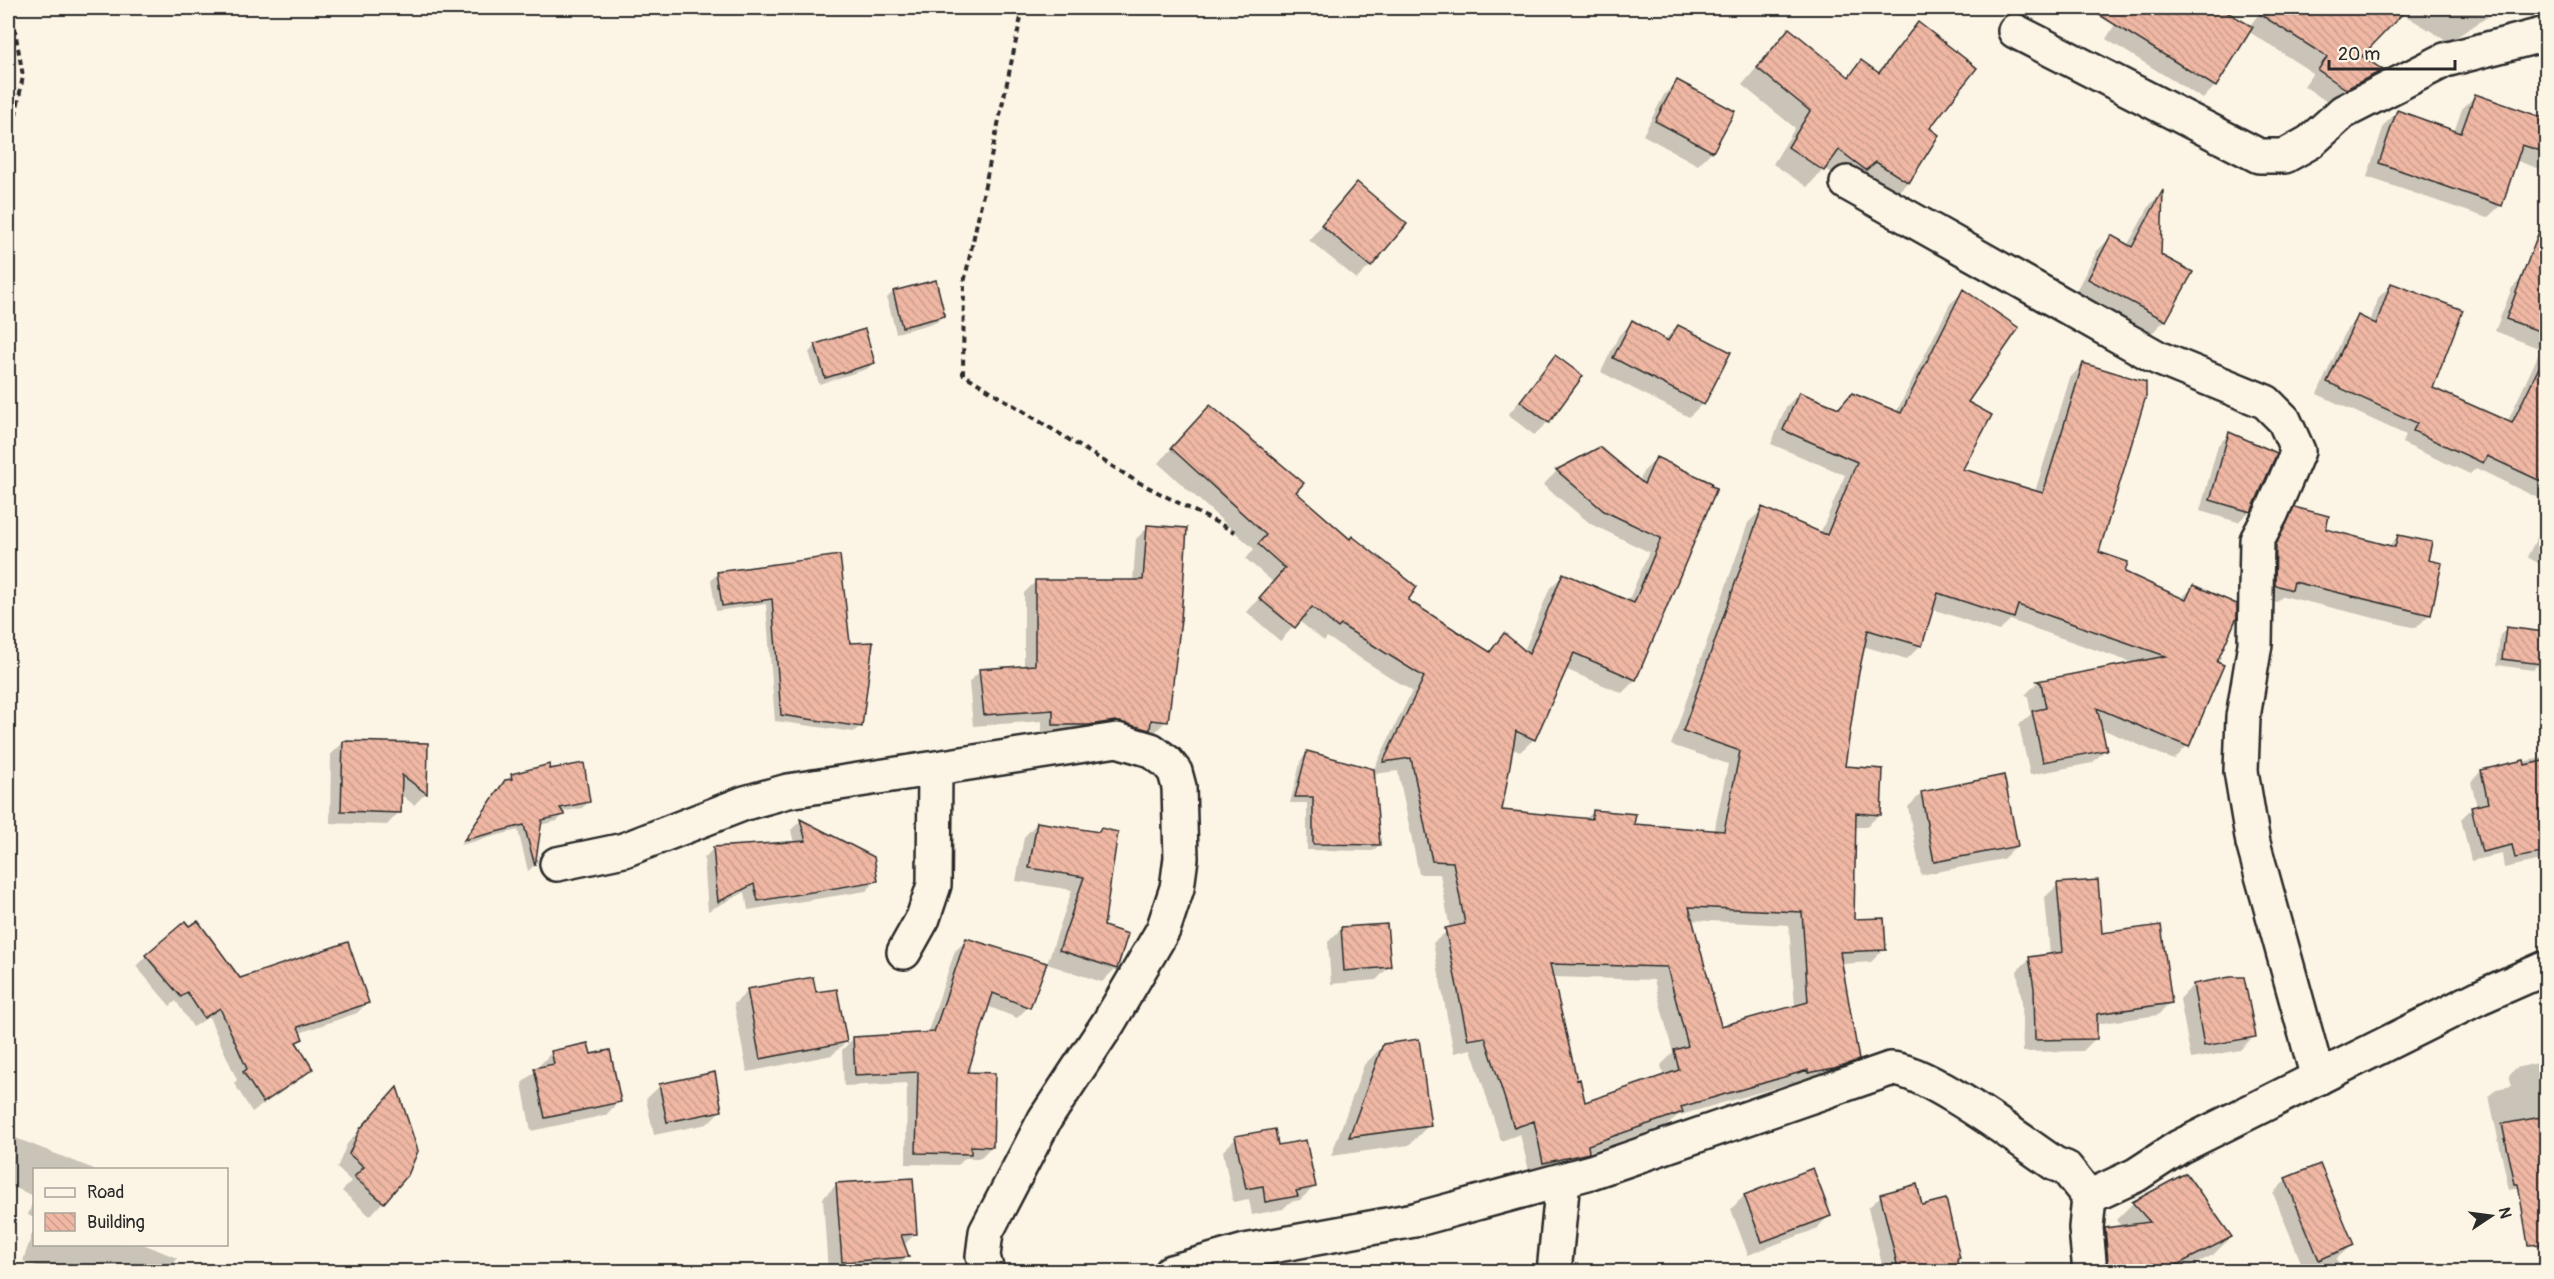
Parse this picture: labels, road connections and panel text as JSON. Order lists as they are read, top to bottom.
{
  "legend": ["Road", "Building"],
  "scale_bar": "20 m",
  "north": "right"
}
